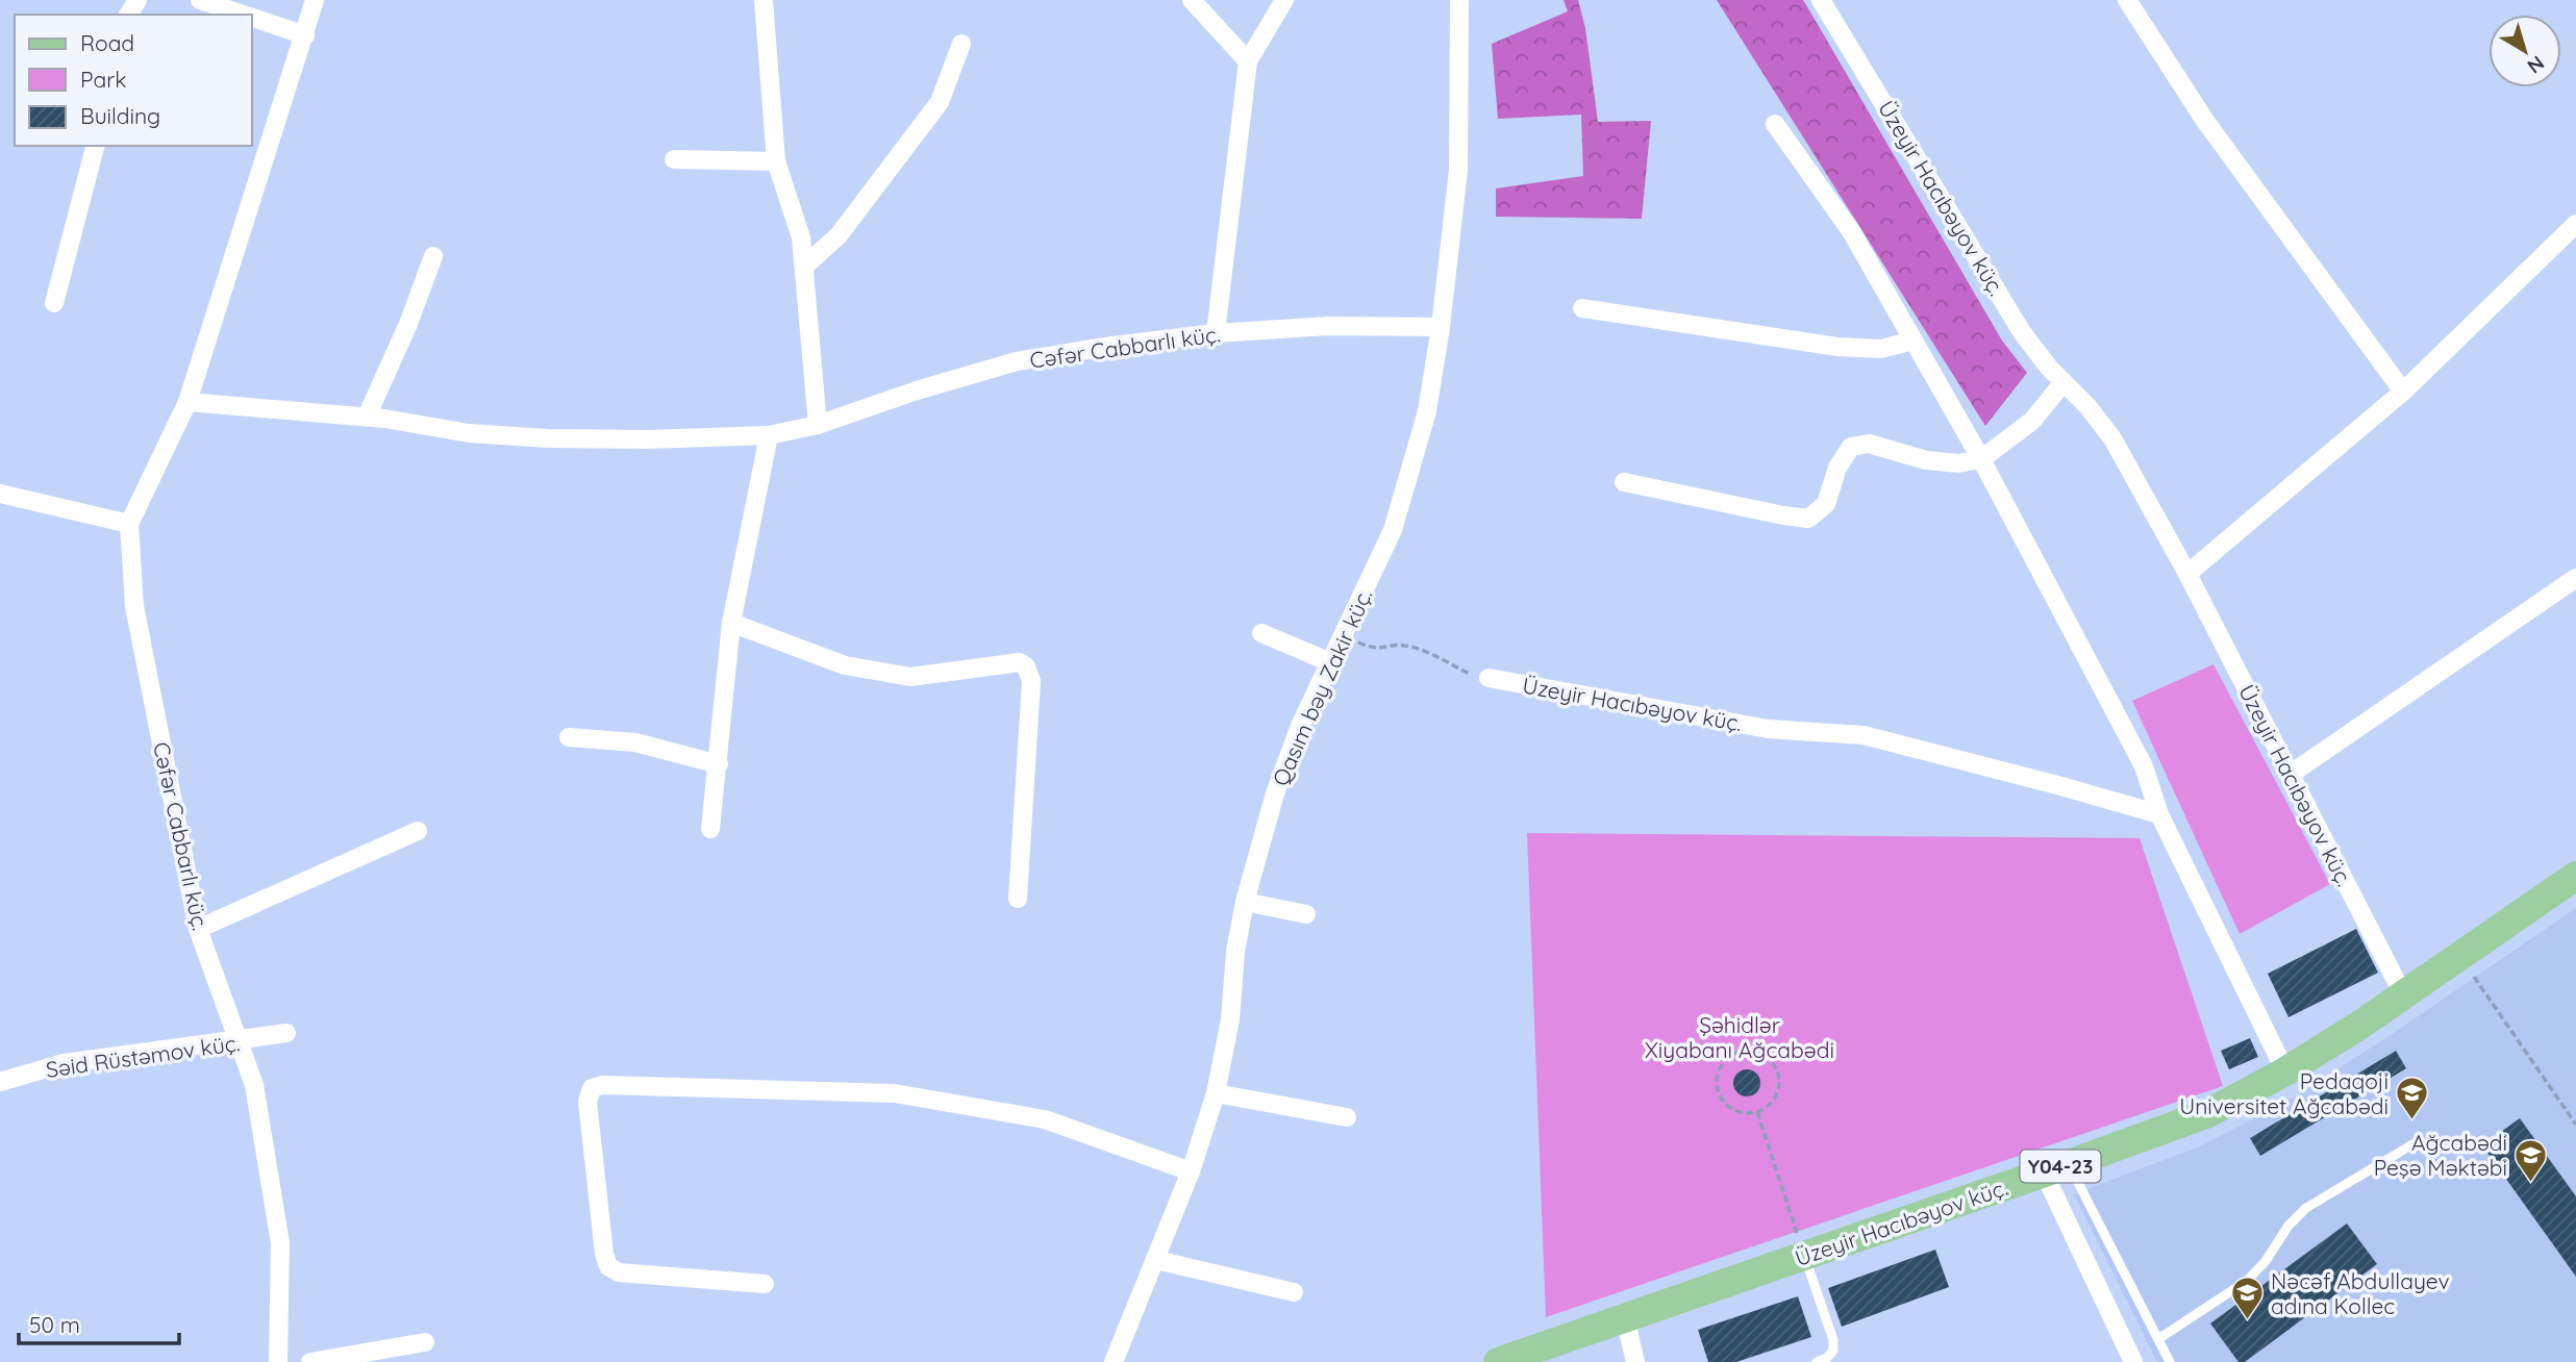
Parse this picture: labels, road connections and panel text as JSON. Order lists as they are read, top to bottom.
{
  "streets": {
    "main road": ["Üzeyir Hacıbəyov küç.", "Y04-23"],
    "street": ["Cəfər Cabbarlı küç.", "Qasım bəy Zakir küç.", "Səid Rüstəmov küç."]
  },
  "crossings": [
    ["Cəfər Cabbarlı küç.", "Qasım bəy Zakir küç."],
    ["Cəfər Cabbarlı küç.", "Səid Rüstəmov küç."]
  ],
  "parks": ["Şəhidlər Xiyabanı Ağcabədi"],
  "places": {
    "school or university": ["Pedaqoji Universitet Ağcabədi", "Ağcabədi Peşə Məktəbi", "Nəcəf Abdullayev adına Kollec"]
  },
  "legend": ["Road", "Park", "Building"],
  "scale_bar": "50 m",
  "north": "bottom right"
}
